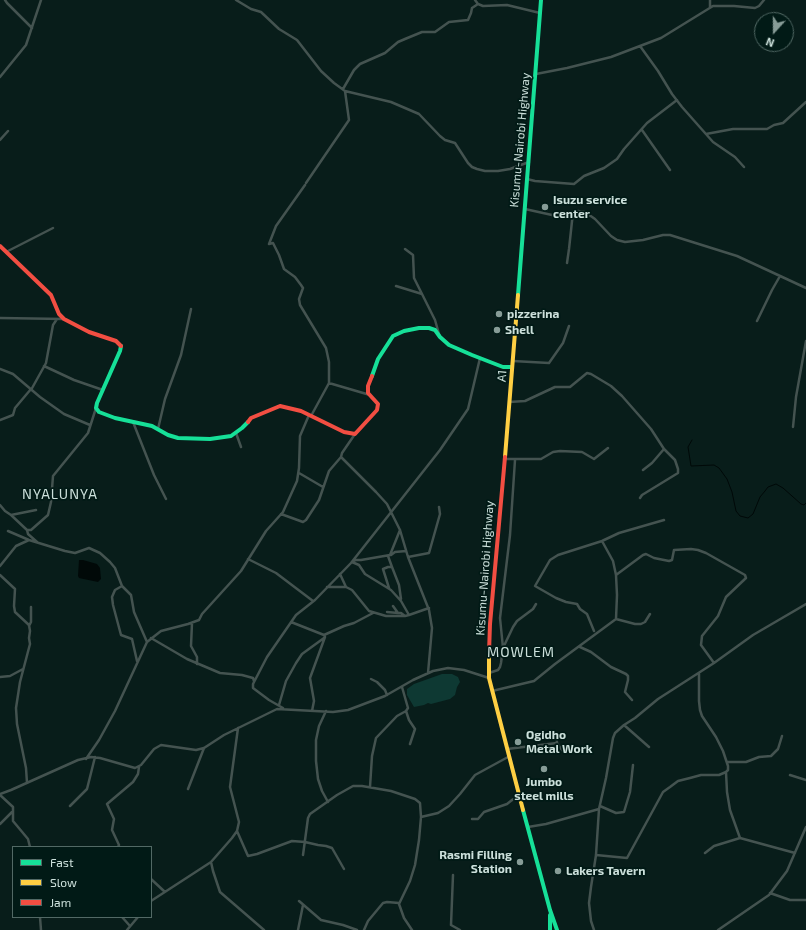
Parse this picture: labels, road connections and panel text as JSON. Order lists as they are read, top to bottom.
{
  "streets": {
    "main road": ["Kisumu-Nairobi Highway", "A1"]
  },
  "crossings": [
    ["Kisumu-Nairobi Highway", "A1"]
  ],
  "districts": ["NYALUNYA", "MOWLEM"],
  "places": [
    "Isuzu service center",
    "pizzerina",
    "Shell",
    "Ogidho Metal Work",
    "Jumbo steel mills",
    "Rasmi Filling Station",
    "Lakers Tavern"
  ],
  "legend": ["Fast", "Slow", "Jam"],
  "north": "bottom"
}
